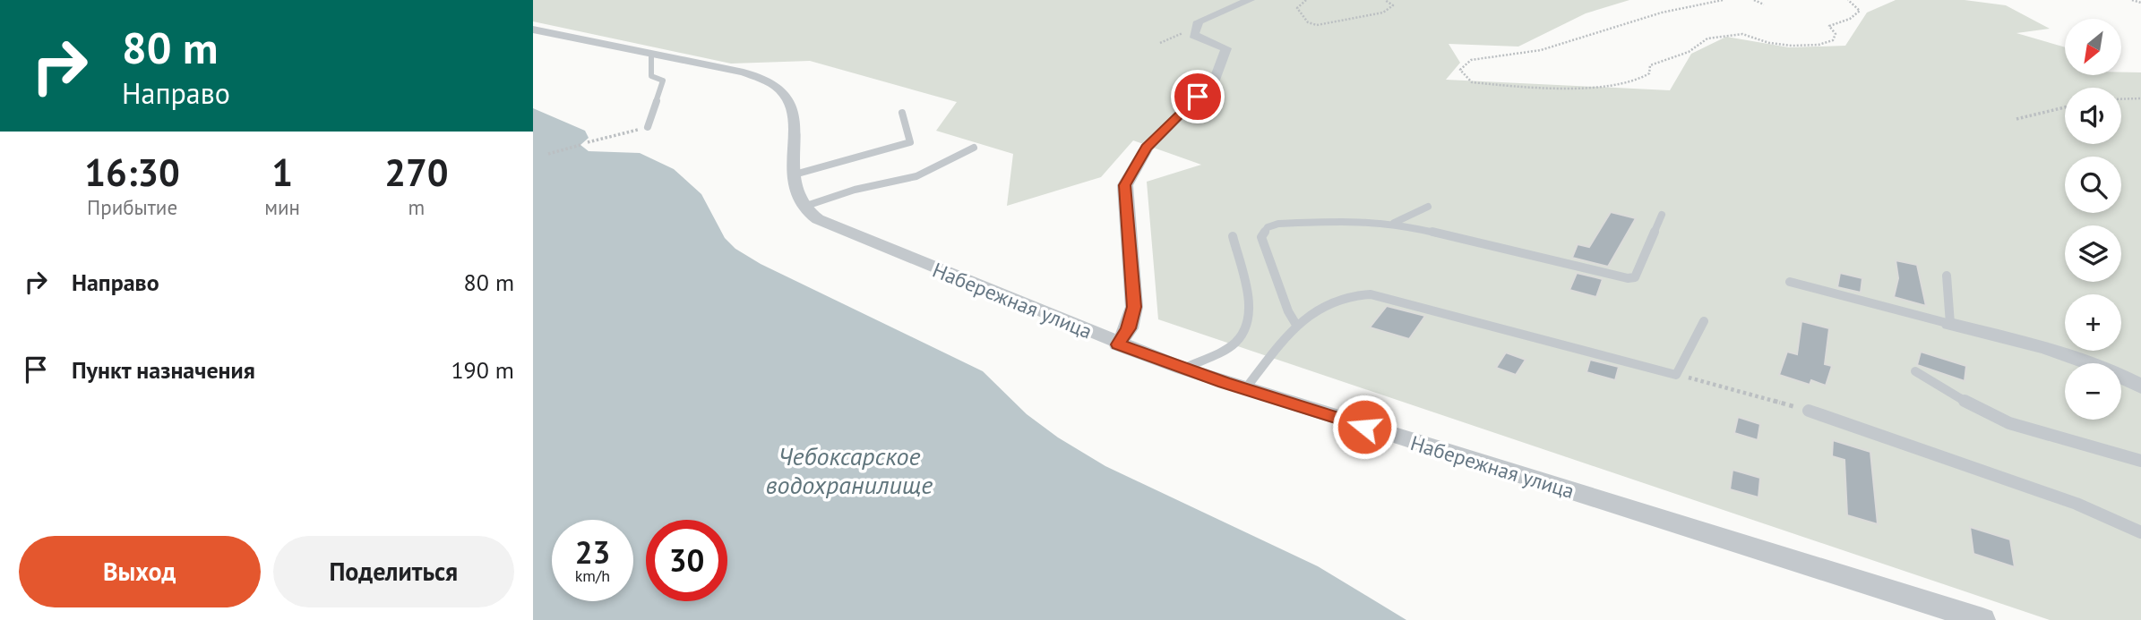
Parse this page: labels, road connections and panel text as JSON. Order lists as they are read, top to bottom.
{
  "streets": {
    "street": ["Набережная улица"]
  },
  "water": ["Чебоксарское водохранилище"],
  "north": "bottom left",
  "page": {
    "turn": ["80 m", "Направо"],
    "map_buttons": ["+", "−"],
    "eta": [
      "16:30",
      "Прибытие",
      "1",
      "мин",
      "270",
      "m"
    ],
    "list": [
      {
        "name": "Направо",
        "value": "80 m"
      },
      {
        "name": "Пункт назначения",
        "value": "190 m"
      }
    ],
    "speed": "23 km/h",
    "limit": "30",
    "buttons": ["Выход", "Поделиться"]
  }
}
